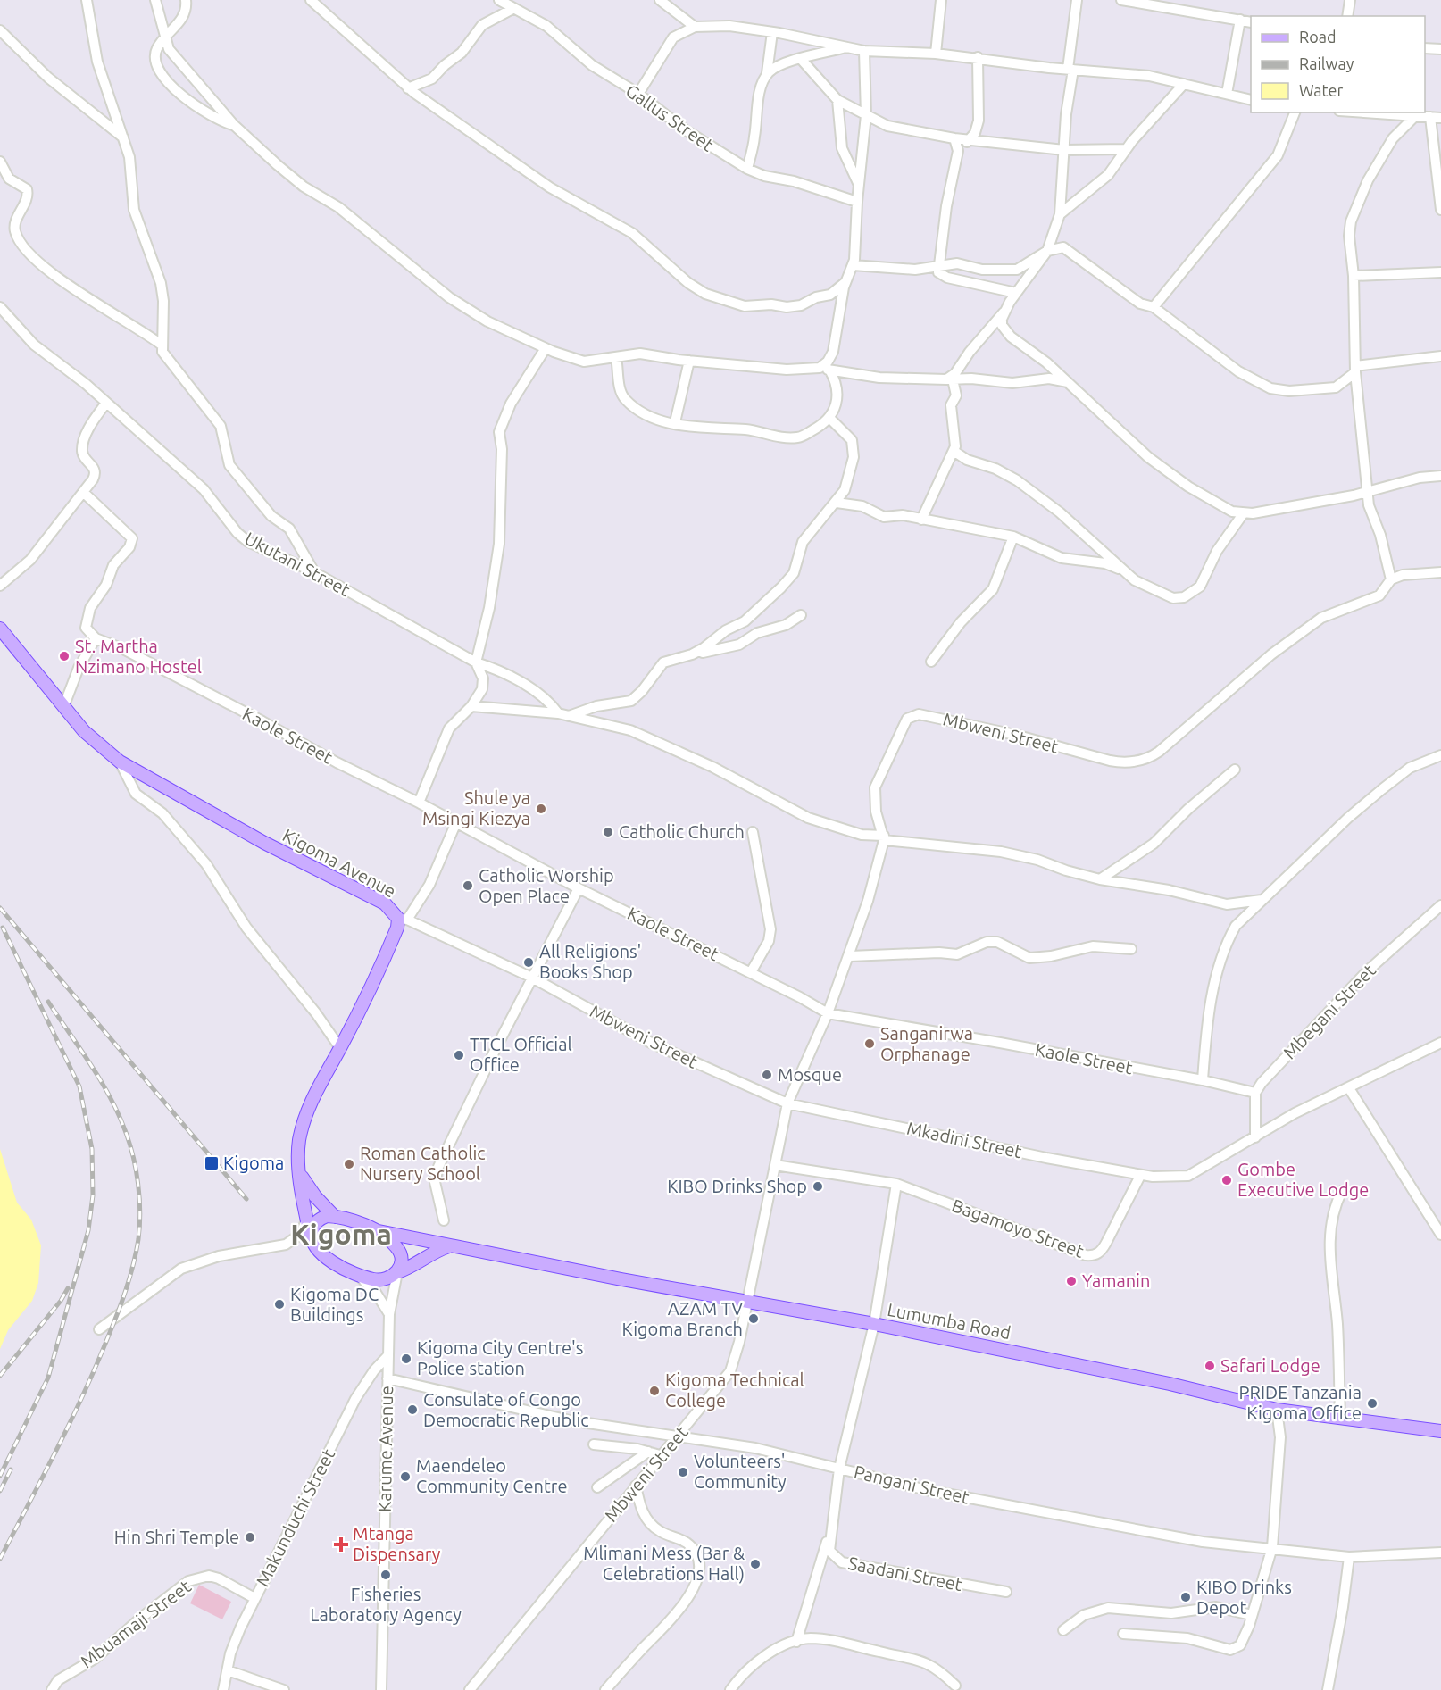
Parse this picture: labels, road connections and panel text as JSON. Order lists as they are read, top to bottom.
{
  "streets": {
    "main road": ["Kigoma Avenue", "Lumumba Road"],
    "street": [
      "Gallus Street",
      "Ukutani Street",
      "Mbweni Street",
      "Kaole Street",
      "Mbegani Street",
      "Mkadini Street",
      "Bagamoyo Street",
      "Karume Avenue",
      "Pangani Street",
      "Makunduchi Street",
      "Saadani Street",
      "Mbuamaji Street"
    ]
  },
  "crossings": [
    ["Mbweni Street", "Kaole Street"],
    ["Mbweni Street", "Kigoma Avenue"],
    ["Mbweni Street", "Mkadini Street"],
    ["Mbweni Street", "Bagamoyo Street"],
    ["Mbweni Street", "Lumumba Road"],
    ["Mbweni Street", "Pangani Street"],
    ["Kaole Street", "Mbegani Street"],
    ["Mkadini Street", "Bagamoyo Street"],
    ["Bagamoyo Street", "Saadani Street"],
    ["Lumumba Road", "Saadani Street"],
    ["Karume Avenue", "Pangani Street"],
    ["Karume Avenue", "Makunduchi Street"],
    ["Pangani Street", "Saadani Street"],
    ["Makunduchi Street", "Mbuamaji Street"]
  ],
  "districts": ["Kigoma"],
  "places": {
    "other": [
      "St. Martha Nzimano Hostel",
      "Shule ya Msingi Kiezya",
      "Catholic Church",
      "Catholic Worship Open Place",
      "All Religions' Books Shop",
      "Sanganirwa Orphanage",
      "TTCL Official Office",
      "Mosque",
      "Roman Catholic Nursery School",
      "Gombe Executive Lodge",
      "KIBO Drinks Shop",
      "Yamanin",
      "Kigoma DC Buildings",
      "AZAM TV Kigoma Branch",
      "Kigoma City Centre's Police station",
      "Safari Lodge",
      "Kigoma Technical College",
      "PRIDE Tanzania Kigoma Office",
      "Consulate of Congo Democratic Republic",
      "Volunteers' Community",
      "Maendeleo Community Centre",
      "Hin Shri Temple",
      "Mlimani Mess (Bar & Celebrations Hall)",
      "Fisheries Laboratory Agency",
      "KIBO Drinks Depot"
    ],
    "transit": ["Kigoma"],
    "health": ["Mtanga Dispensary"]
  },
  "legend": ["Road", "Railway", "Water"]
}
